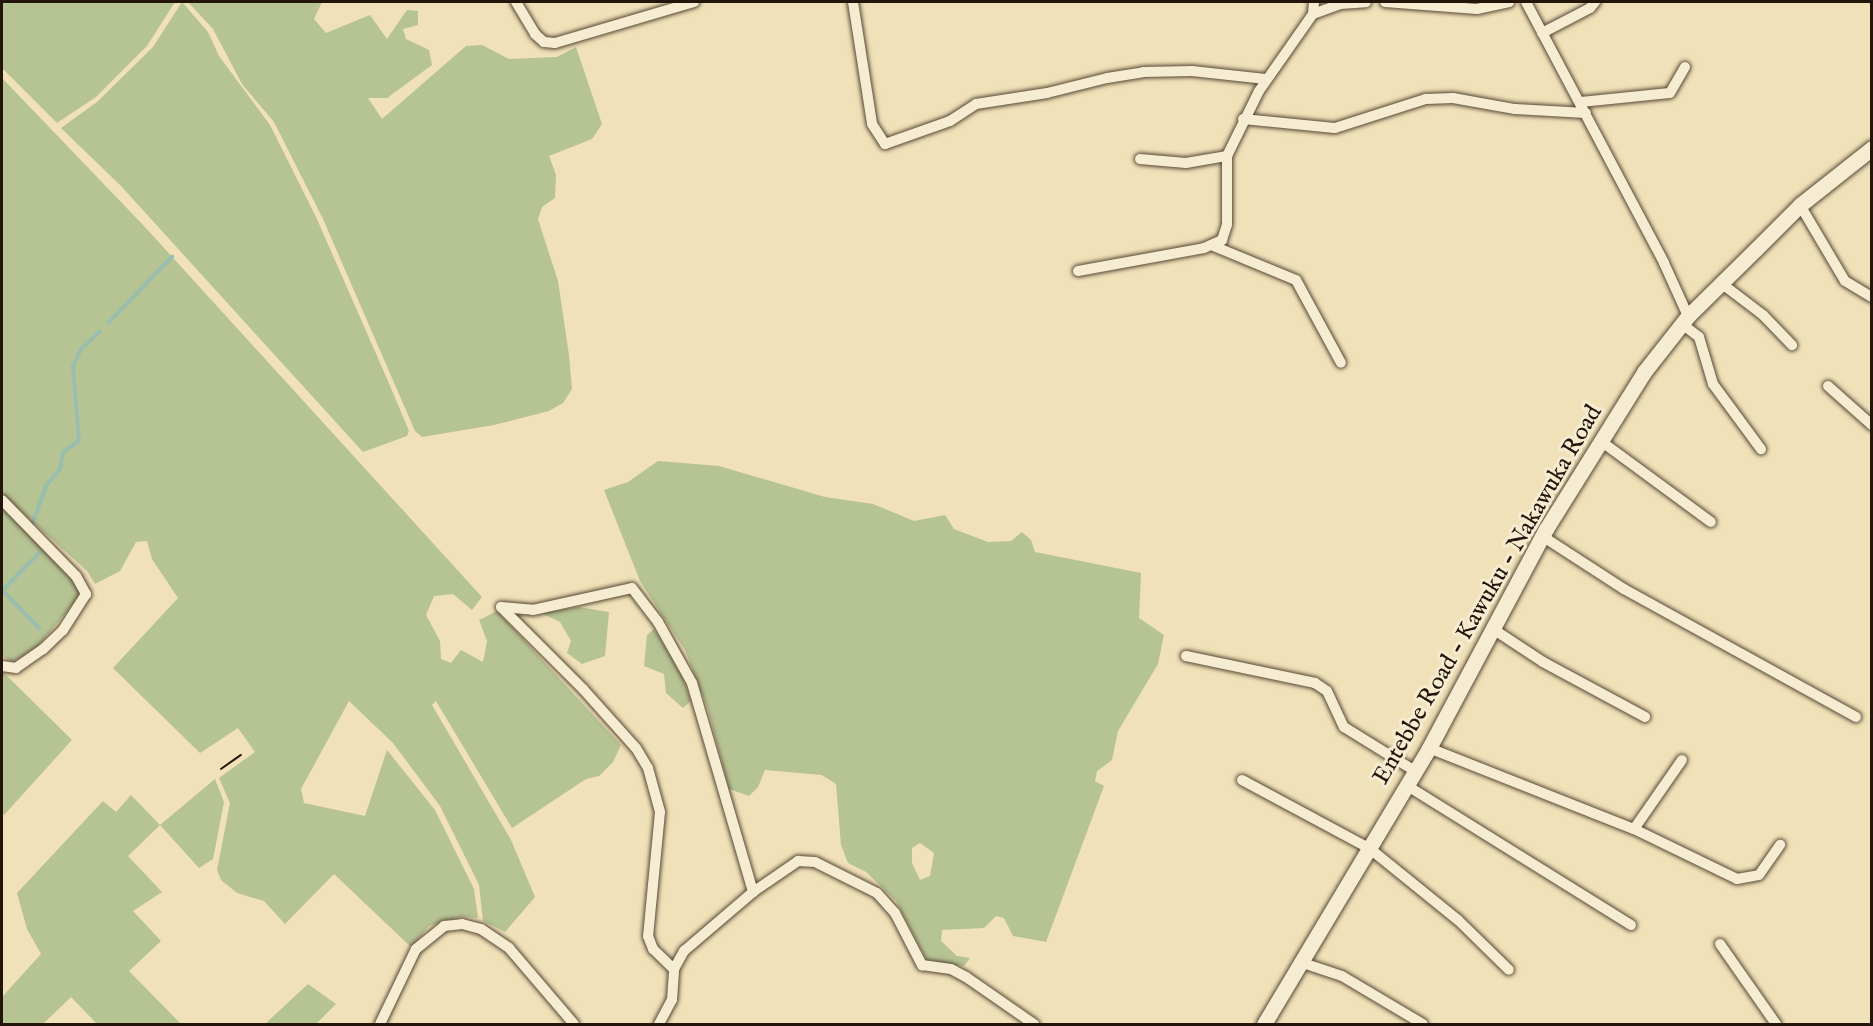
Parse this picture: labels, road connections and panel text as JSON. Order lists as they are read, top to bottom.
{
  "streets": {
    "main road": ["Entebbe Road - Kawuku - Nakawuka Road"]
  }
}
